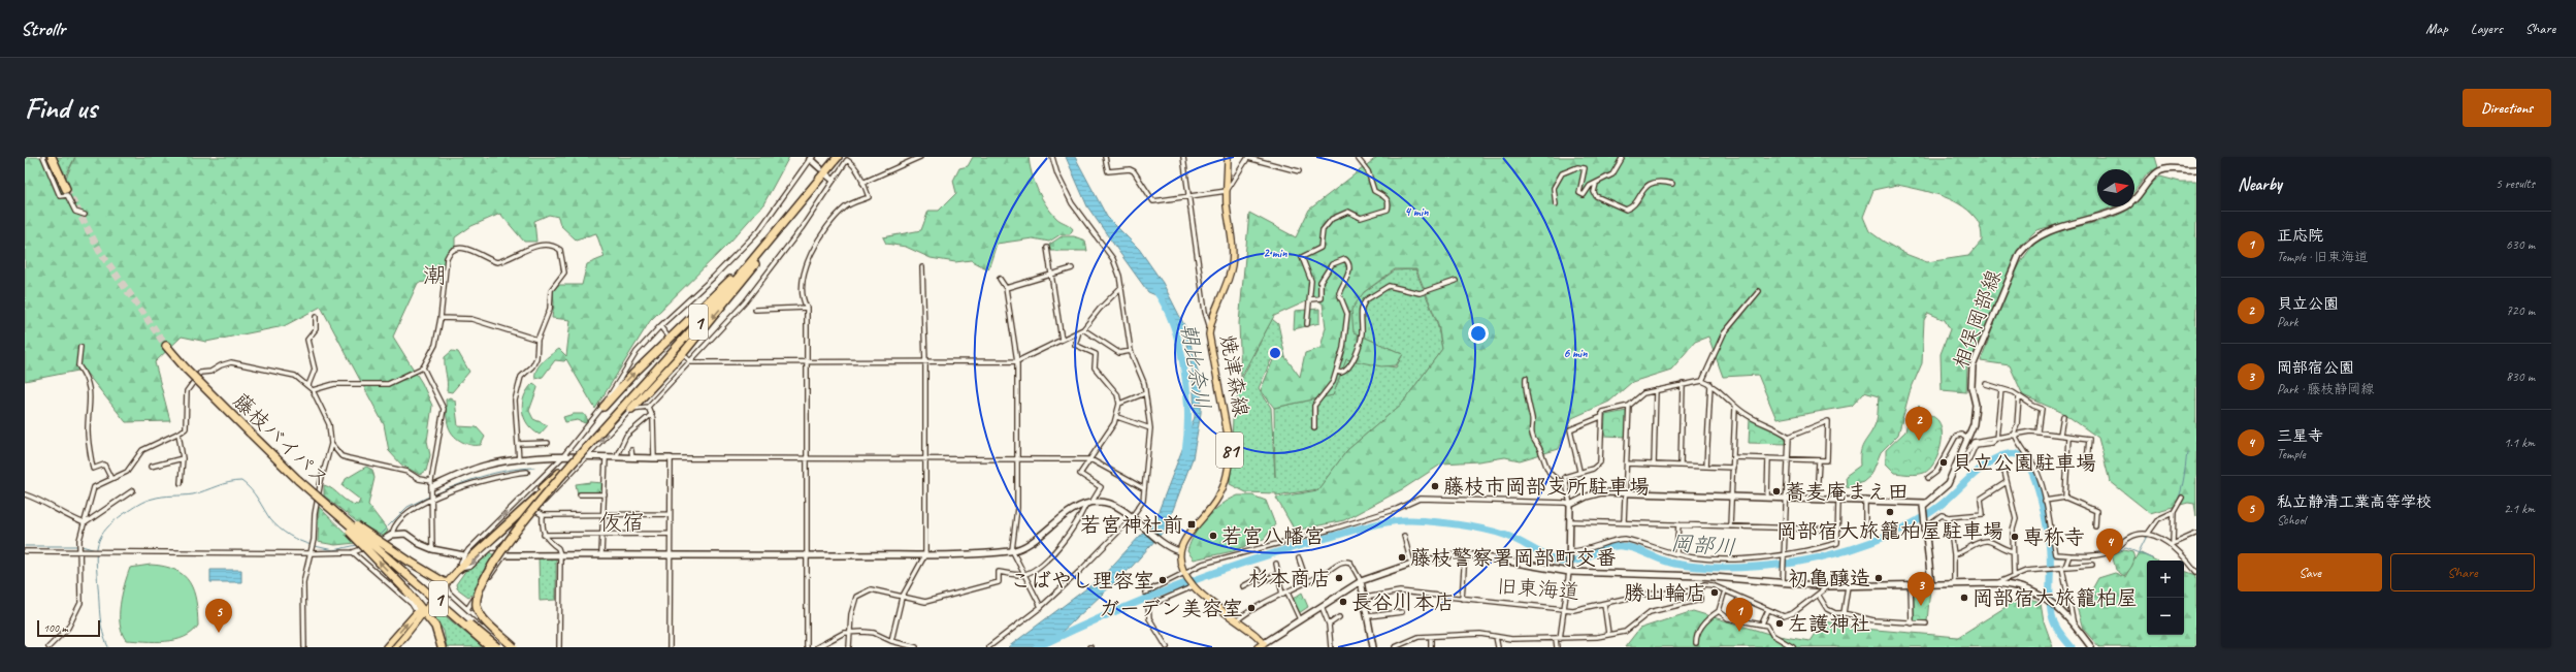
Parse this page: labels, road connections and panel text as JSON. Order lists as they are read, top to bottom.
{
  "streets": {
    "highway": ["1", "藤枝バイパス"],
    "main road": ["焼津森線", "81"],
    "street": ["相俣岡部線", "旧東海道"]
  },
  "districts": ["潮", "仮宿"],
  "water": ["朝比奈川", "岡部川"],
  "places": {
    "other": [
      "貝立公園駐車場",
      "藤枝市岡部支所駐車場",
      "蕎麦庵まえ田",
      "岡部宿大旅籠柏屋駐車場",
      "若宮八幡宮",
      "専称寺",
      "藤枝警察署岡部町交番",
      "杉本商店",
      "初亀醸造",
      "こばやし理容室",
      "勝山輪店",
      "岡部宿大旅籠柏屋",
      "長谷川本店",
      "ガーデン美容室",
      "左護神社"
    ],
    "transit": ["若宮神社前"]
  },
  "scale_bar": "100 m",
  "north": "right",
  "page": {
    "header": "Strollr",
    "nav": ["Map", "Layers", "Share"],
    "buttons": [
      "Directions",
      ["Save", "Share"]
    ],
    "title": "Find us",
    "heading": ["Nearby", "5 results"],
    "list": [
      {
        "mark": "1",
        "name": "正応院",
        "note": "Temple · 旧東海道",
        "value": "630 m"
      },
      {
        "mark": "2",
        "name": "貝立公園",
        "note": "Park",
        "value": "720 m"
      },
      {
        "mark": "3",
        "name": "岡部宿公園",
        "note": "Park · 藤枝静岡線",
        "value": "830 m"
      },
      {
        "mark": "4",
        "name": "三星寺",
        "note": "Temple",
        "value": "1.1 km"
      },
      {
        "mark": "5",
        "name": "私立静清工業高等学校",
        "note": "School",
        "value": "2.1 km"
      }
    ],
    "pins": [
      "2",
      "4",
      "3",
      "1",
      "5"
    ],
    "map_buttons": ["+", "−"],
    "scale": "100 m"
  },
  "rings": ["4 min", "2 min", "6 min"]
}
